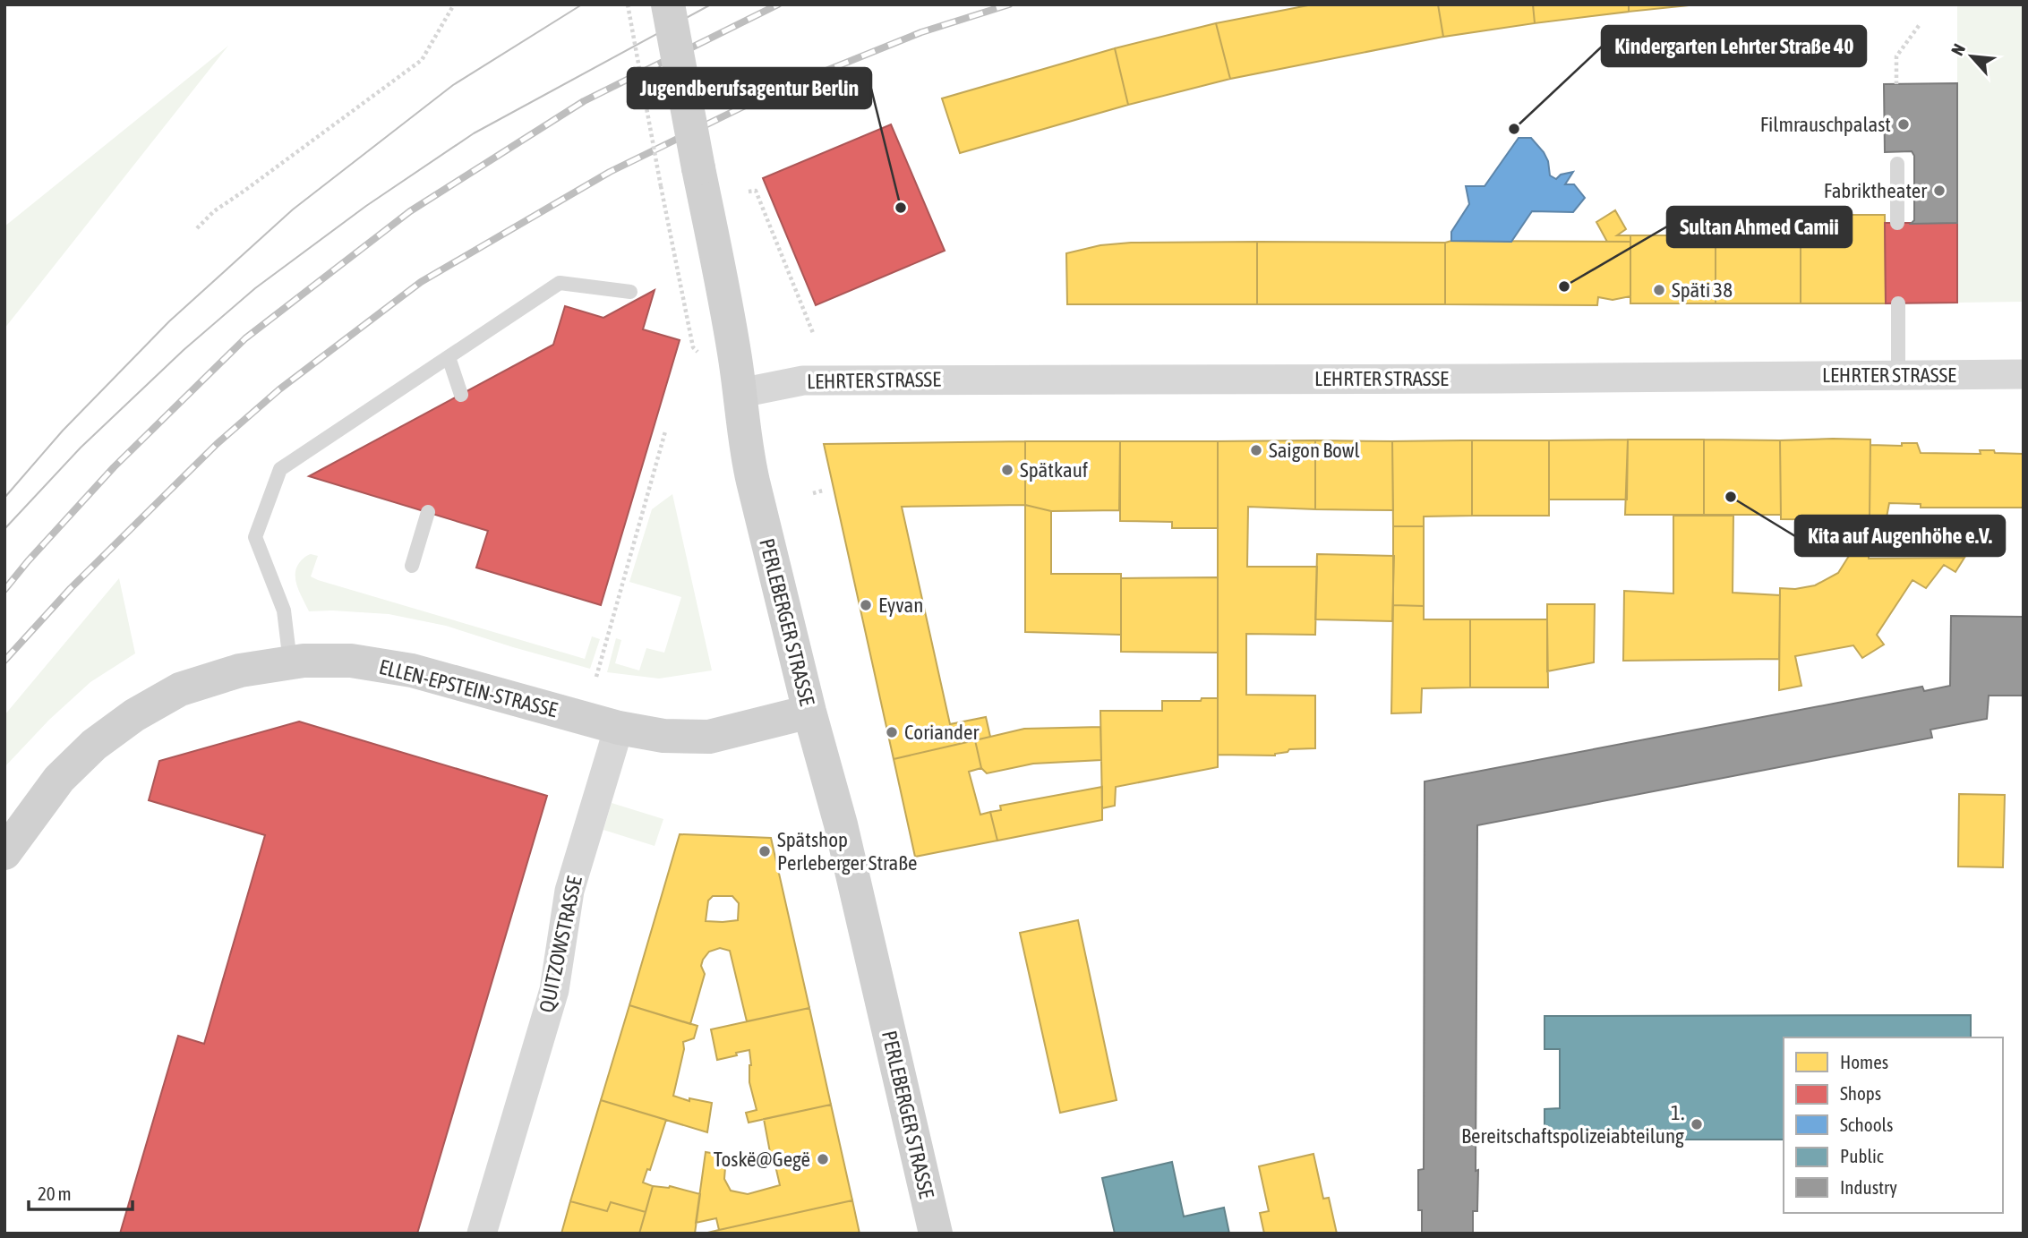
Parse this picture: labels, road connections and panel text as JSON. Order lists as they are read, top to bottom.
{
  "streets": {
    "main road": ["PERLEBERGER STRASSE", "ELLEN-EPSTEIN-STRASSE"],
    "street": ["LEHRTER STRASSE", "QUITZOWSTRASSE"]
  },
  "crossings": [
    ["LEHRTER STRASSE", "PERLEBERGER STRASSE"],
    ["PERLEBERGER STRASSE", "ELLEN-EPSTEIN-STRASSE"],
    ["ELLEN-EPSTEIN-STRASSE", "QUITZOWSTRASSE"]
  ],
  "places": [
    "Filmrauschpalast",
    "Kindergarten Lehrter Straße 40",
    "Fabriktheater",
    "Jugendberufsagentur Berlin",
    "Sultan Ahmed Camii",
    "Späti 38",
    "Saigon Bowl",
    "Spätkauf",
    "Kita auf Augenhöhe e.V.",
    "Eyvan",
    "Coriander",
    "Spätshop Perleberger Straße",
    "1. Bereitschaftspolizeiabteilung",
    "Toskë@Gegë"
  ],
  "legend": [
    "Homes",
    "Shops",
    "Schools",
    "Public",
    "Industry"
  ],
  "scale_bar": "20 m",
  "north": "top left"
}
